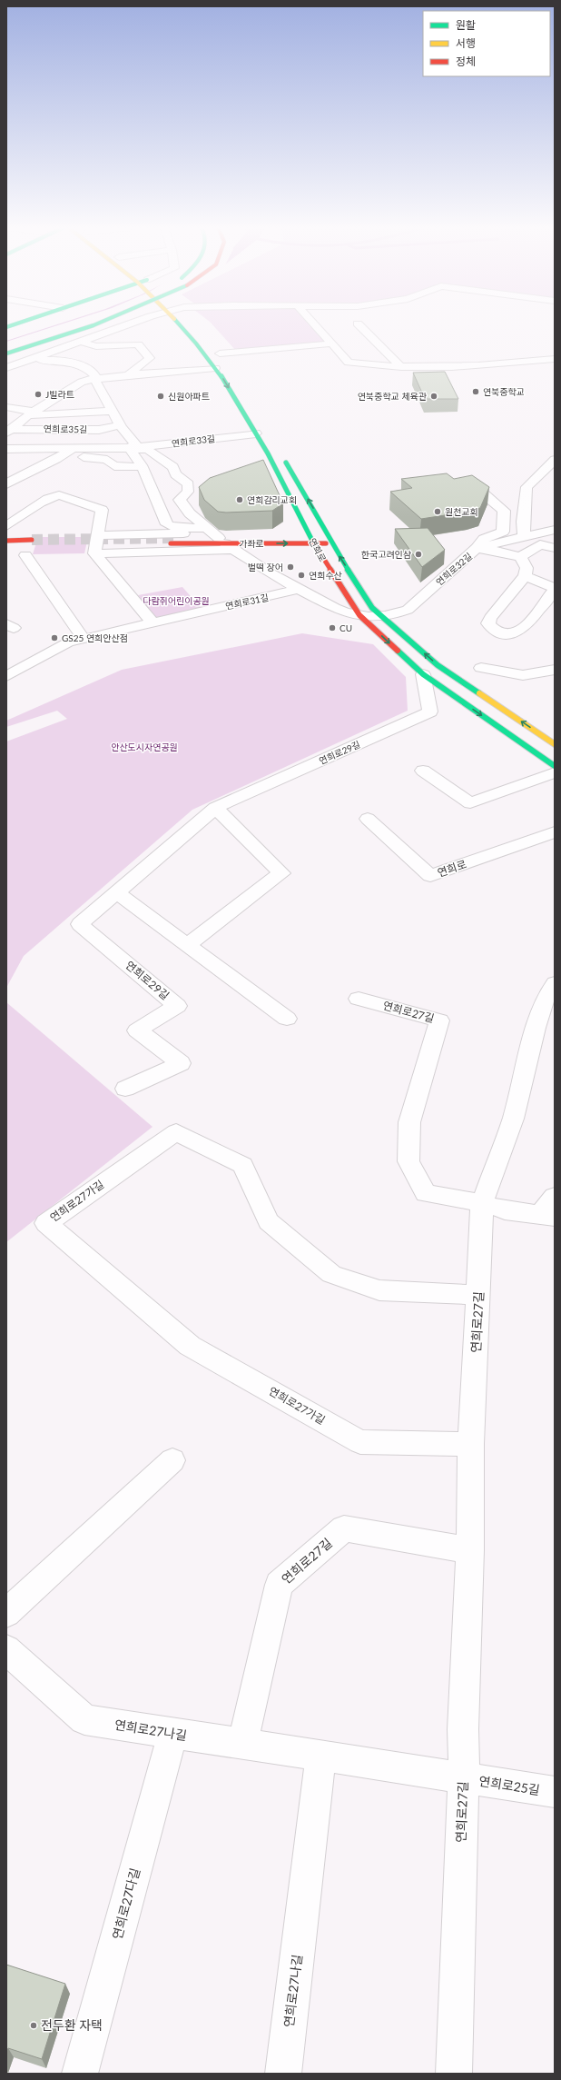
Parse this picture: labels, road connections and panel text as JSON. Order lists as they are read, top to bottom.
{
  "streets": {
    "main road": ["가좌로", "연희로"],
    "street": [
      "연희로35길",
      "연희로33길",
      "연희로32길",
      "연희로31길",
      "연희로29길",
      "연희로27길",
      "연희로27가길",
      "연희로27나길",
      "연희로25길",
      "연희로27다길"
    ]
  },
  "crossings": [
    ["연희로35길", "연희로"],
    ["연희로33길", "가좌로"],
    ["연희로33길", "연희로"],
    ["가좌로", "연희로"],
    ["연희로", "연희로32길"],
    ["연희로", "연희로29길"],
    ["연희로27길", "연희로27가길"],
    ["연희로27길", "연희로27나길"],
    ["연희로27길", "연희로25길"],
    ["연희로27나길", "연희로25길"],
    ["연희로27나길", "연희로27다길"]
  ],
  "parks": ["다람쥐어린이공원", "안산도시자연공원"],
  "places": [
    "연북중학교",
    "J빌라트",
    "신원아파트",
    "연북중학교 체육관",
    "연희감리교회",
    "원천교회",
    "한국고려인삼",
    "벌떡 장어",
    "연희수산",
    "CU",
    "GS25 연희안산점",
    "전두환 자택"
  ],
  "legend": ["원활", "서행", "정체"]
}
